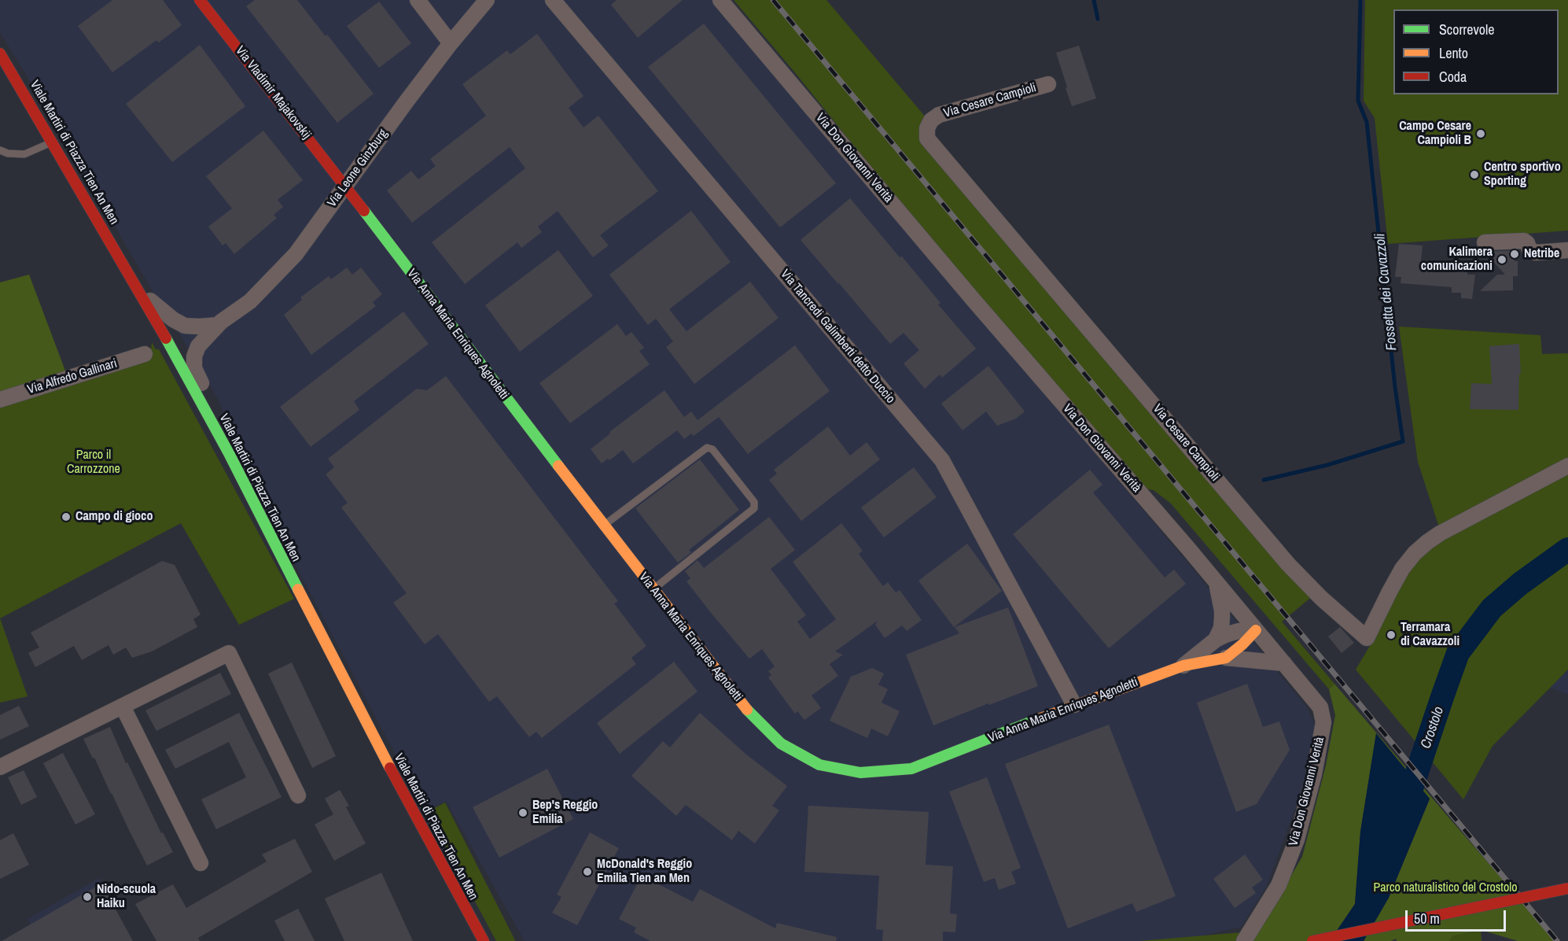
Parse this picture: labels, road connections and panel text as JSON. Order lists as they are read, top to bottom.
{
  "streets": {
    "main road": ["Via Vladimir Majakovskij", "Viale Martiri di Piazza Tien An Men", "Via Anna Maria Enriques Agnoletti"],
    "street": [
      "Via Cesare Campioli",
      "Via Don Giovanni Verità",
      "Via Leone Ginzburg",
      "Via Tancredi Galimberti detto Duccio",
      "Via Alfredo Gallinari"
    ]
  },
  "crossings": [
    ["Via Vladimir Majakovskij", "Via Leone Ginzburg"],
    ["Via Vladimir Majakovskij", "Via Anna Maria Enriques Agnoletti"],
    ["Viale Martiri di Piazza Tien An Men", "Via Leone Ginzburg"],
    ["Via Don Giovanni Verità", "Via Anna Maria Enriques Agnoletti"],
    ["Via Leone Ginzburg", "Via Anna Maria Enriques Agnoletti"],
    ["Via Anna Maria Enriques Agnoletti", "Via Tancredi Galimberti detto Duccio"]
  ],
  "water": ["Fossetta dei Cavazzoli", "Crostolo"],
  "parks": ["Parco il Carrozzone", "Parco naturalistico del Crostolo"],
  "places": [
    "Campo Cesare Campioli B",
    "Centro sportivo Sporting",
    "Netribe",
    "Kalimera comunicazioni",
    "Campo di gioco",
    "Terramara di Cavazzoli",
    "Bep's Reggio Emilia",
    "McDonald's Reggio Emilia Tien an Men",
    "Nido-scuola Haiku"
  ],
  "legend": ["Scorrevole", "Lento", "Coda"],
  "scale_bar": "50 m"
}
